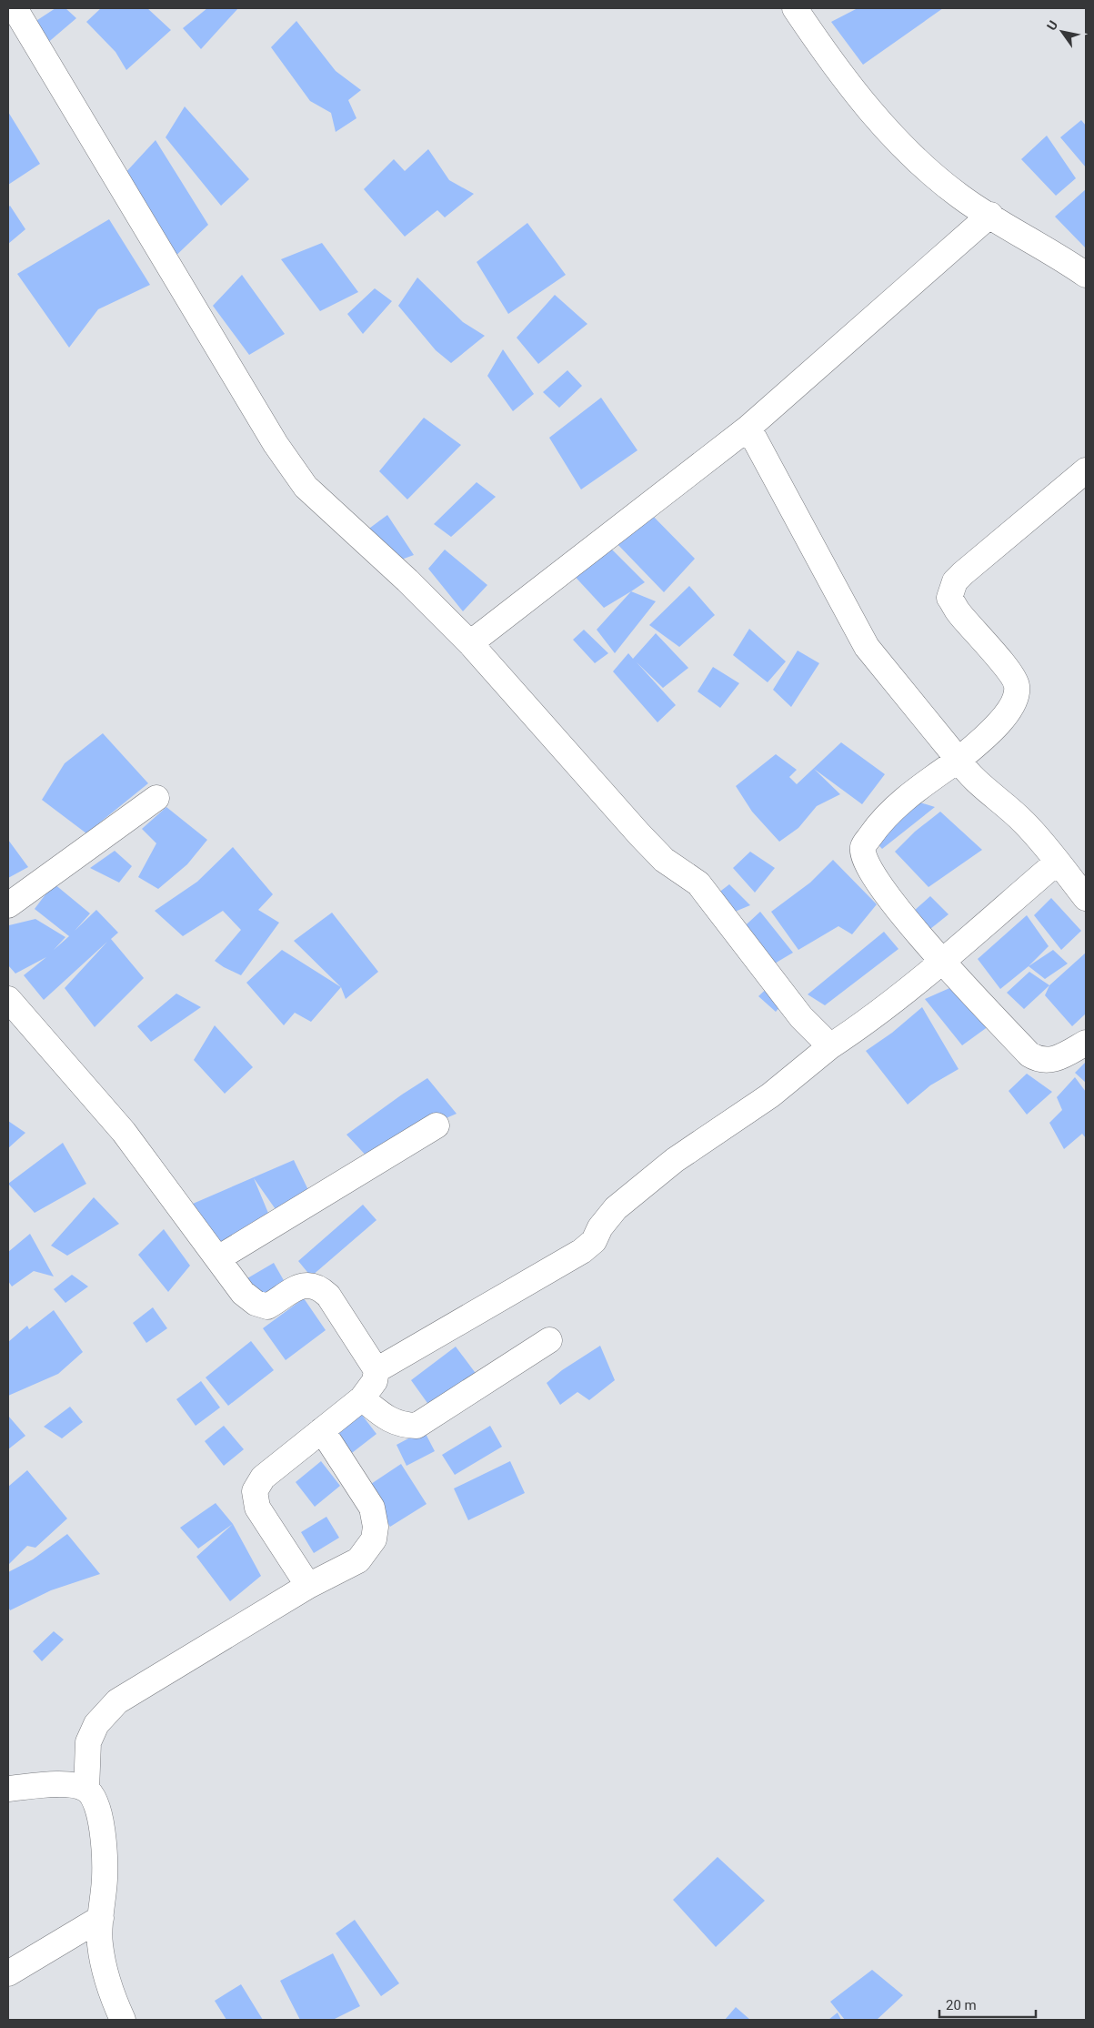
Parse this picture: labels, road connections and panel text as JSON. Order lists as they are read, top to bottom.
{
  "scale_bar": "20 m",
  "north": "top left"
}
